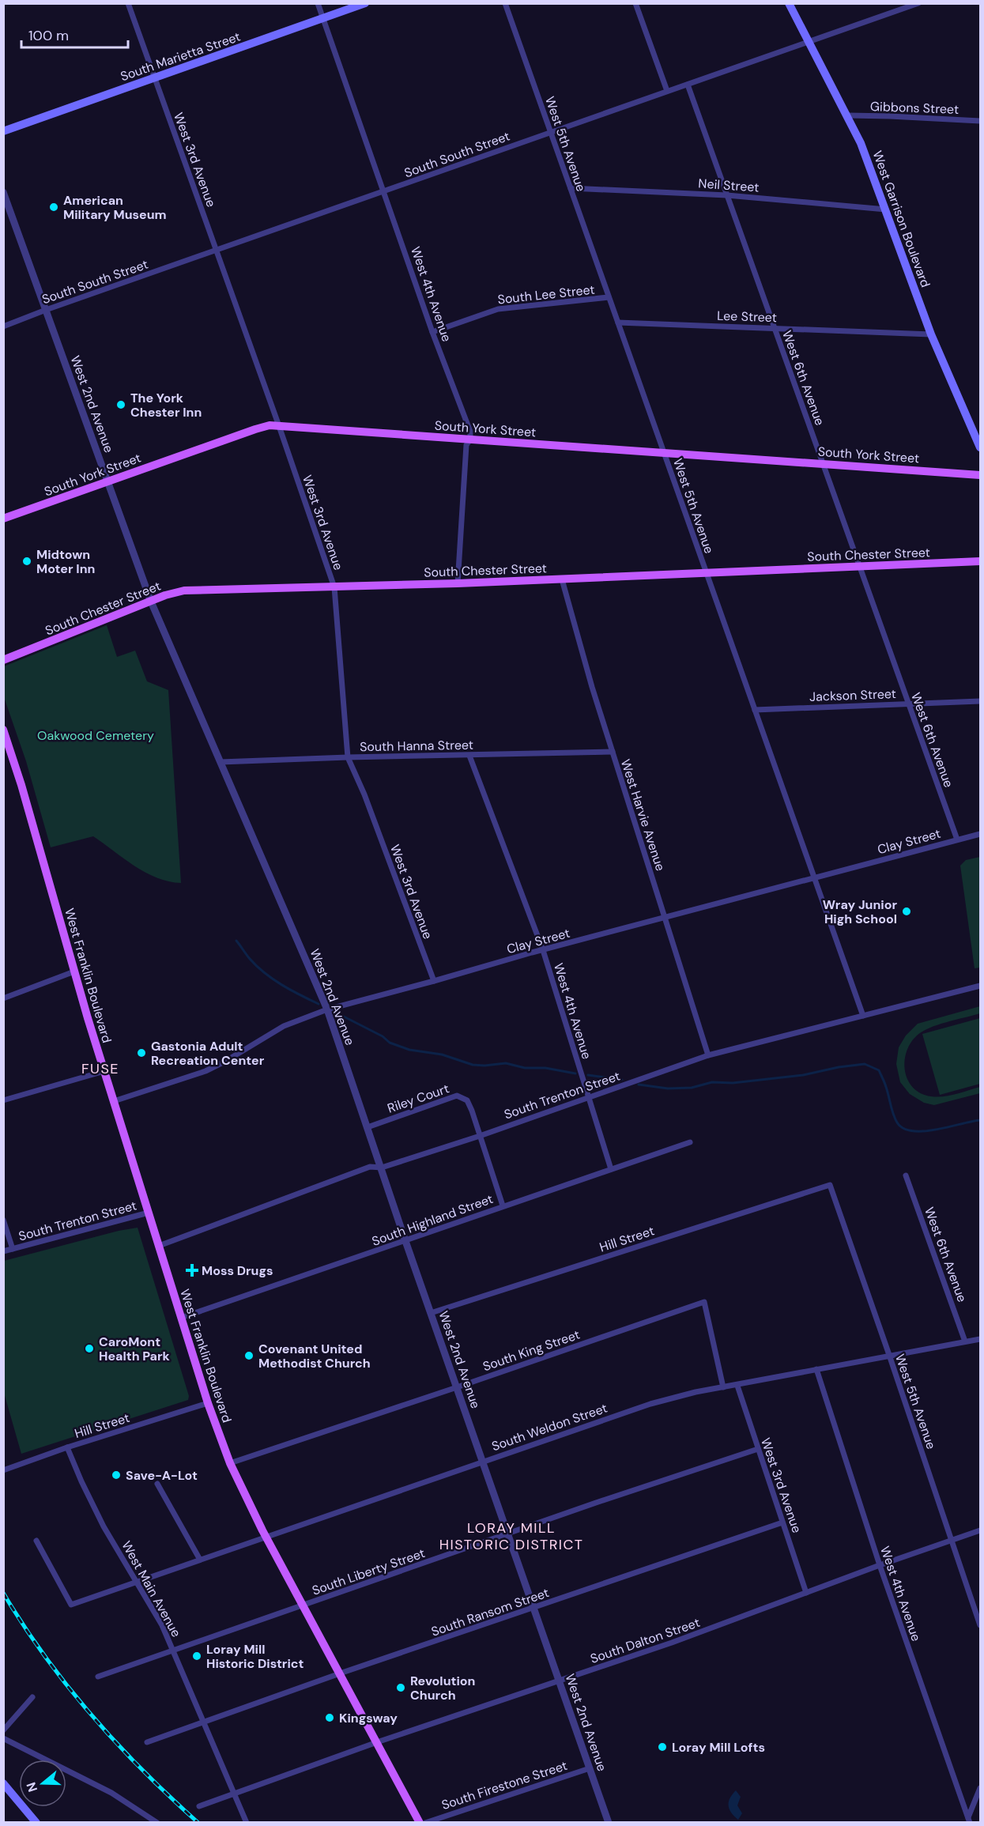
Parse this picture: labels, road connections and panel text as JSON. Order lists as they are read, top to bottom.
{
  "streets": {
    "main road": [
      "South Marietta Street",
      "West Garrison Boulevard",
      "South York Street",
      "South Chester Street",
      "West Franklin Boulevard"
    ],
    "street": [
      "Gibbons Street",
      "West 5th Avenue",
      "South South Street",
      "West 3rd Avenue",
      "Neil Street",
      "West 4th Avenue",
      "South Lee Street",
      "Lee Street",
      "West 6th Avenue",
      "West 2nd Avenue",
      "Jackson Street",
      "South Hanna Street",
      "West Harvie Avenue",
      "Clay Street",
      "South Trenton Street",
      "Riley Court",
      "South Highland Street",
      "Hill Street",
      "South King Street",
      "South Weldon Street",
      "South Liberty Street",
      "West Main Avenue",
      "South Ransom Street",
      "South Dalton Street",
      "South Firestone Street"
    ]
  },
  "crossings": [
    ["South Marietta Street", "West 3rd Avenue"],
    ["South Marietta Street", "West 4th Avenue"],
    ["Gibbons Street", "West Garrison Boulevard"],
    ["West 5th Avenue", "South South Street"],
    ["West 5th Avenue", "Neil Street"],
    ["West 5th Avenue", "South Lee Street"],
    ["West 5th Avenue", "Lee Street"],
    ["West 5th Avenue", "South York Street"],
    ["West 5th Avenue", "South Chester Street"],
    ["West 5th Avenue", "Jackson Street"],
    ["West 5th Avenue", "Clay Street"],
    ["West 5th Avenue", "South Trenton Street"],
    ["West 5th Avenue", "Hill Street"],
    ["West 5th Avenue", "South Weldon Street"],
    ["West 5th Avenue", "South Dalton Street"],
    ["South South Street", "West 3rd Avenue"],
    ["South South Street", "West Garrison Boulevard"],
    ["South South Street", "West 4th Avenue"],
    ["South South Street", "West 6th Avenue"],
    ["South South Street", "West 2nd Avenue"],
    ["West 3rd Avenue", "South York Street"],
    ["West 3rd Avenue", "South Chester Street"],
    ["West 3rd Avenue", "South Hanna Street"],
    ["West 3rd Avenue", "Clay Street"],
    ["West 3rd Avenue", "South Weldon Street"],
    ["West 3rd Avenue", "South Liberty Street"],
    ["West 3rd Avenue", "South Ransom Street"],
    ["West 3rd Avenue", "South Dalton Street"],
    ["Neil Street", "West Garrison Boulevard"],
    ["Neil Street", "West 6th Avenue"],
    ["West Garrison Boulevard", "Lee Street"],
    ["West 4th Avenue", "South Lee Street"],
    ["West 4th Avenue", "South York Street"],
    ["West 4th Avenue", "South Chester Street"],
    ["West 4th Avenue", "South Hanna Street"],
    ["West 4th Avenue", "Clay Street"],
    ["West 4th Avenue", "South Trenton Street"],
    ["West 4th Avenue", "South Highland Street"],
    ["West 4th Avenue", "South Weldon Street"],
    ["West 4th Avenue", "South Dalton Street"],
    ["Lee Street", "West 6th Avenue"],
    ["West 6th Avenue", "South York Street"],
    ["West 6th Avenue", "South Chester Street"],
    ["West 6th Avenue", "Jackson Street"],
    ["West 6th Avenue", "Clay Street"],
    ["West 6th Avenue", "South Weldon Street"],
    ["West 2nd Avenue", "South York Street"],
    ["West 2nd Avenue", "South Chester Street"],
    ["West 2nd Avenue", "South Hanna Street"],
    ["West 2nd Avenue", "Clay Street"],
    ["West 2nd Avenue", "South Trenton Street"],
    ["West 2nd Avenue", "Riley Court"],
    ["West 2nd Avenue", "South Highland Street"],
    ["West 2nd Avenue", "Hill Street"],
    ["West 2nd Avenue", "South King Street"],
    ["West 2nd Avenue", "South Weldon Street"],
    ["West 2nd Avenue", "South Liberty Street"],
    ["West 2nd Avenue", "South Ransom Street"],
    ["West 2nd Avenue", "South Dalton Street"],
    ["West 2nd Avenue", "South Firestone Street"],
    ["South Chester Street", "West Harvie Avenue"],
    ["South Hanna Street", "West Harvie Avenue"],
    ["West Harvie Avenue", "Clay Street"],
    ["West Harvie Avenue", "South Trenton Street"],
    ["Clay Street", "West Franklin Boulevard"],
    ["West Franklin Boulevard", "South Trenton Street"],
    ["West Franklin Boulevard", "South Highland Street"],
    ["West Franklin Boulevard", "Hill Street"],
    ["West Franklin Boulevard", "South King Street"],
    ["West Franklin Boulevard", "South Weldon Street"],
    ["West Franklin Boulevard", "South Liberty Street"],
    ["West Franklin Boulevard", "South Ransom Street"],
    ["West Franklin Boulevard", "South Dalton Street"],
    ["South Trenton Street", "Riley Court"],
    ["Hill Street", "West Main Avenue"],
    ["South King Street", "South Weldon Street"],
    ["South Weldon Street", "West Main Avenue"],
    ["South Liberty Street", "West Main Avenue"],
    ["West Main Avenue", "South Ransom Street"],
    ["West Main Avenue", "South Dalton Street"]
  ],
  "districts": ["FUSE", "LORAY MILL HISTORIC DISTRICT"],
  "parks": ["Oakwood Cemetery"],
  "places": {
    "other": [
      "American Military Museum",
      "The York Chester Inn",
      "Midtown Moter Inn",
      "Wray Junior High School",
      "Gastonia Adult Recreation Center",
      "CaroMont Health Park",
      "Covenant United Methodist Church",
      "Save-A-Lot",
      "Loray Mill Historic District",
      "Revolution Church",
      "Kingsway",
      "Loray Mill Lofts"
    ],
    "health": ["Moss Drugs"]
  },
  "scale_bar": "100 m",
  "north": "left"
}
